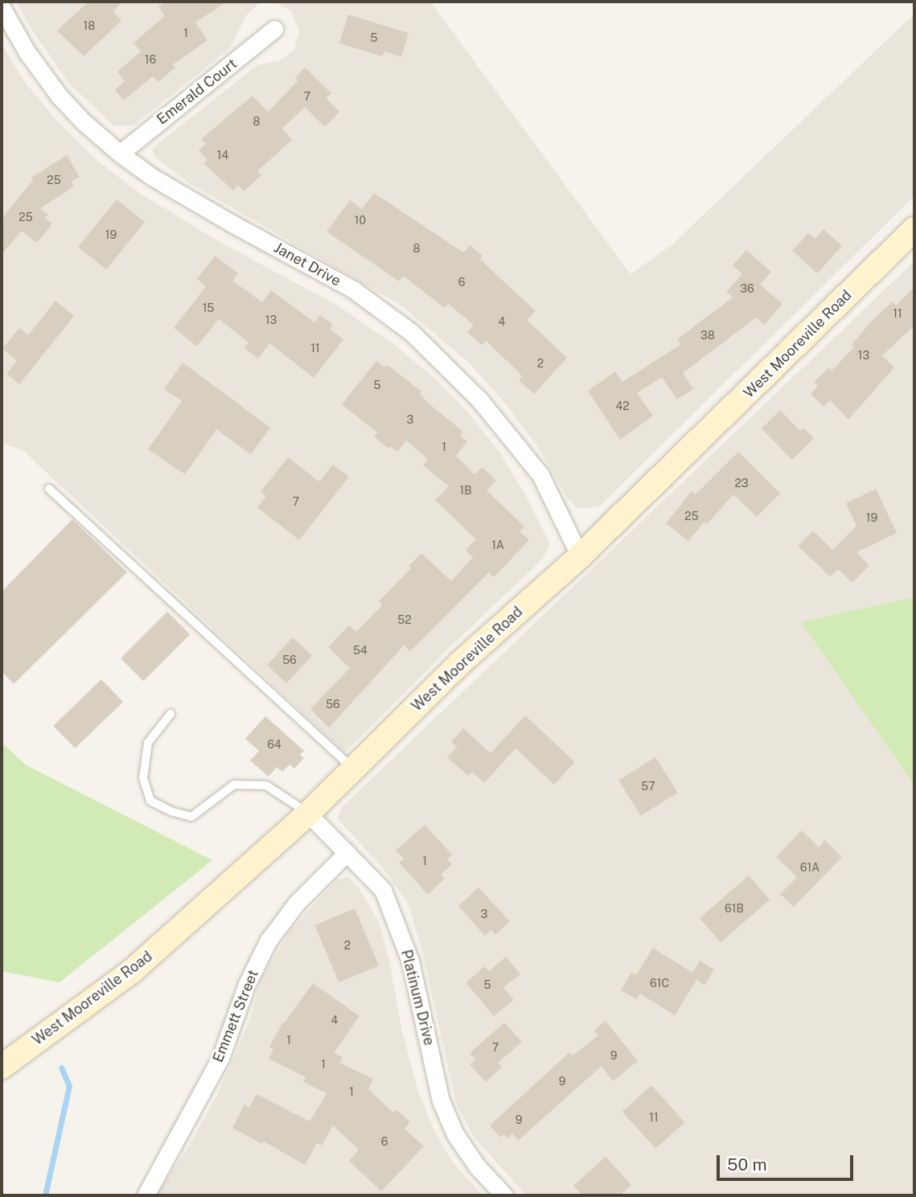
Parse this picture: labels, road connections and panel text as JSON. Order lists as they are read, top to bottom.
{
  "streets": {
    "main road": ["West Mooreville Road"],
    "street": [
      "Emerald Court",
      "Janet Drive",
      "Platinum Drive",
      "Emmett Street"
    ]
  },
  "crossings": [
    ["Emerald Court", "Janet Drive"],
    ["Janet Drive", "West Mooreville Road"],
    ["West Mooreville Road", "Platinum Drive"],
    ["Platinum Drive", "Emmett Street"]
  ],
  "house_numbers": [
    "18",
    "1",
    "5",
    "16",
    "7",
    "8",
    "14",
    "25",
    "25",
    "10",
    "19",
    "8",
    "6",
    "36",
    "15",
    "11",
    "13",
    "4",
    "38",
    "11",
    "13",
    "2",
    "5",
    "42",
    "3",
    "1",
    "23",
    "1B",
    "7",
    "25",
    "19",
    "1A",
    "52",
    "54",
    "56",
    "56",
    "64",
    "57",
    "1",
    "61A",
    "61B",
    "3",
    "2",
    "61C",
    "5",
    "4",
    "1",
    "7",
    "9",
    "1",
    "9",
    "1",
    "11",
    "9",
    "6"
  ],
  "scale_bar": "50 m"
}
